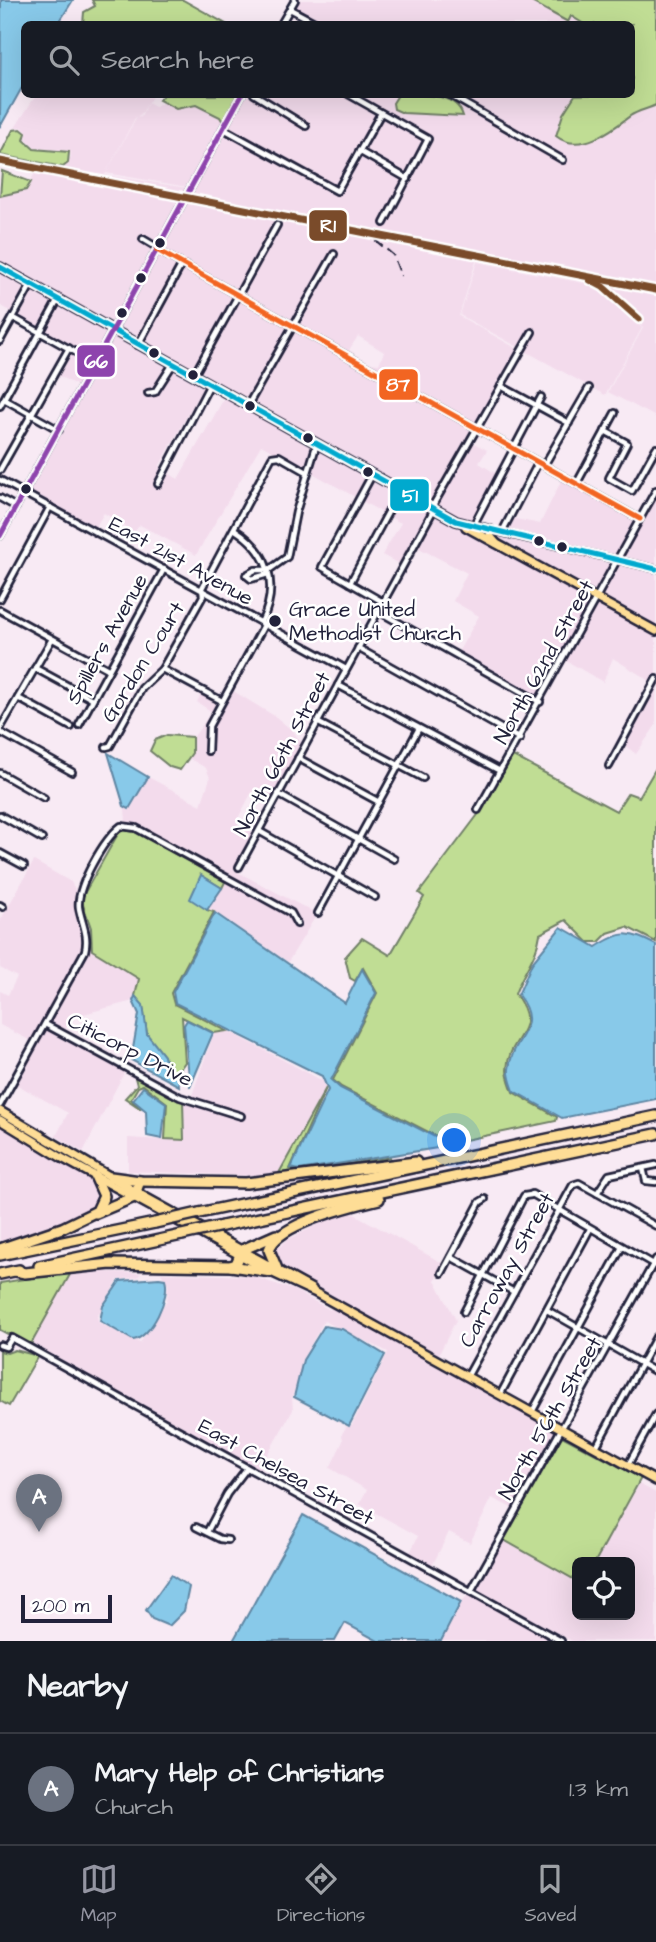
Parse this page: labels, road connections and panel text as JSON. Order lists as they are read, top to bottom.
{
  "streets": {
    "street": [
      "East 21st Avenue",
      "Spillers Avenue",
      "Gordon Court",
      "North 62nd Street",
      "North 66th Street",
      "Citicorp Drive",
      "Carroway Street",
      "North 56th Street",
      "East Chelsea Street"
    ]
  },
  "crossings": [
    ["East 21st Avenue", "Spillers Avenue"],
    ["East 21st Avenue", "Gordon Court"],
    ["East 21st Avenue", "North 66th Street"],
    ["North 56th Street", "East Chelsea Street"]
  ],
  "places": ["Grace United Methodist Church"],
  "lines": [
    "transit line 66",
    "transit line R1",
    "transit line 87",
    "transit line 51"
  ],
  "scale_bar": "200 m",
  "page": {
    "search": "Search here",
    "pins": "A",
    "scale": "200 m",
    "heading": "Nearby",
    "list": [
      {
        "mark": "A",
        "name": "Mary Help of Christians",
        "note": "Church",
        "value": "1.3 km"
      }
    ],
    "nav": ["Map", "Directions", "Saved"]
  }
}
